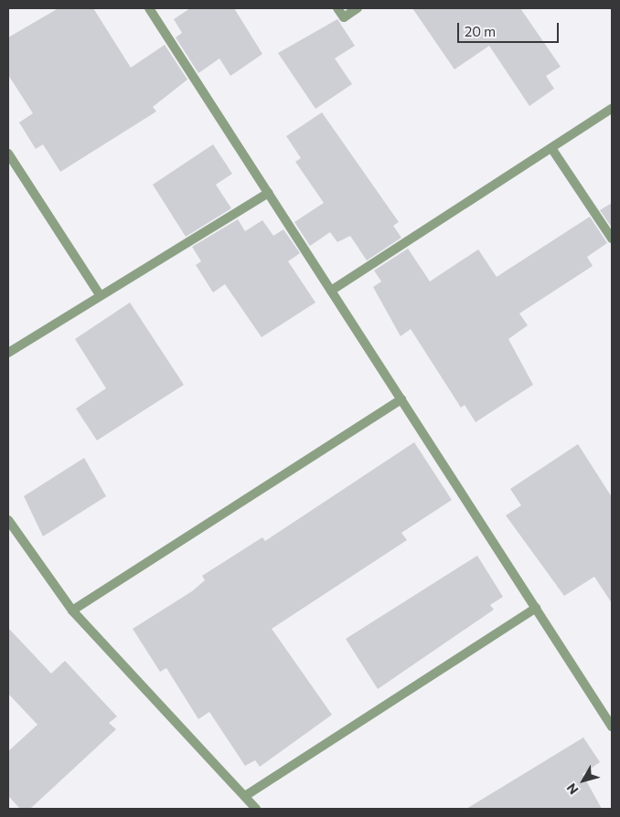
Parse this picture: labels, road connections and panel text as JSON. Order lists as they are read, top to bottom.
{
  "scale_bar": "20 m",
  "north": "bottom left"
}
